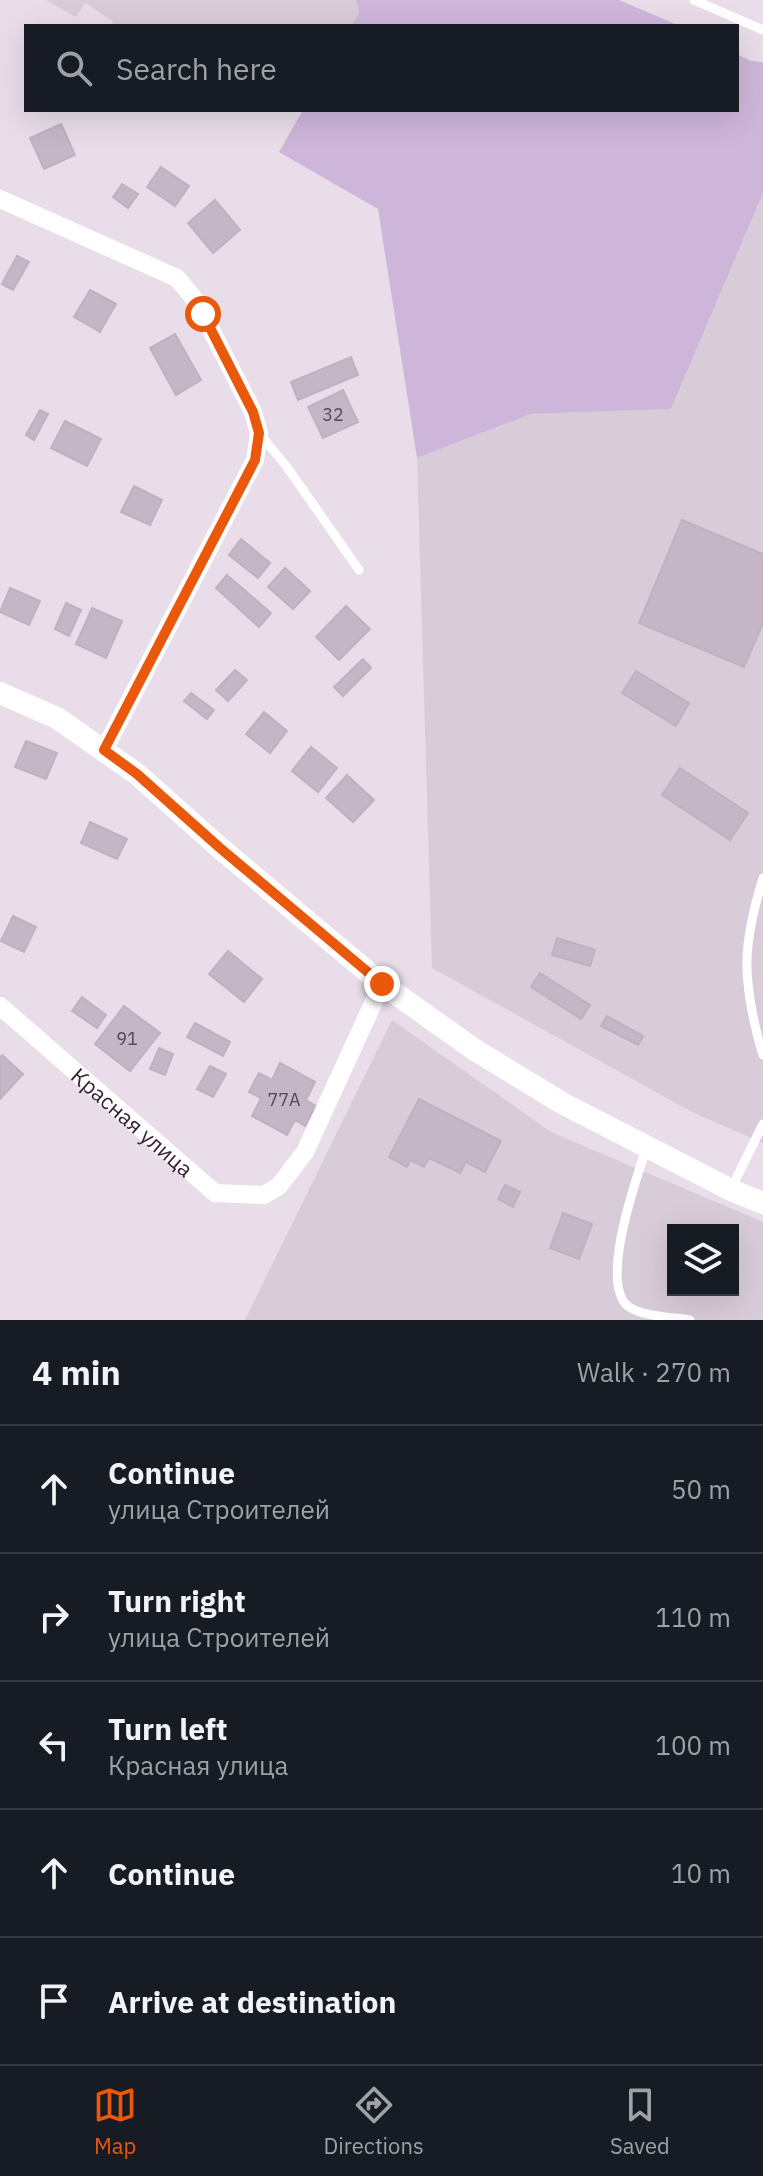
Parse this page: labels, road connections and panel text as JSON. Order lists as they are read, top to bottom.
{
  "streets": {
    "street": ["Красная улица"]
  },
  "house_numbers": ["32", "91", "77А"],
  "page": {
    "search": "Search here",
    "heading": ["4 min", "Walk · 270 m"],
    "list": [
      ["Continue", "улица Строителей", "50 m"],
      ["Turn right", "улица Строителей", "110 m"],
      ["Turn left", "Красная улица", "100 m"],
      ["Continue", "10 m"],
      "Arrive at destination"
    ],
    "nav": ["Map", "Directions", "Saved"]
  }
}
